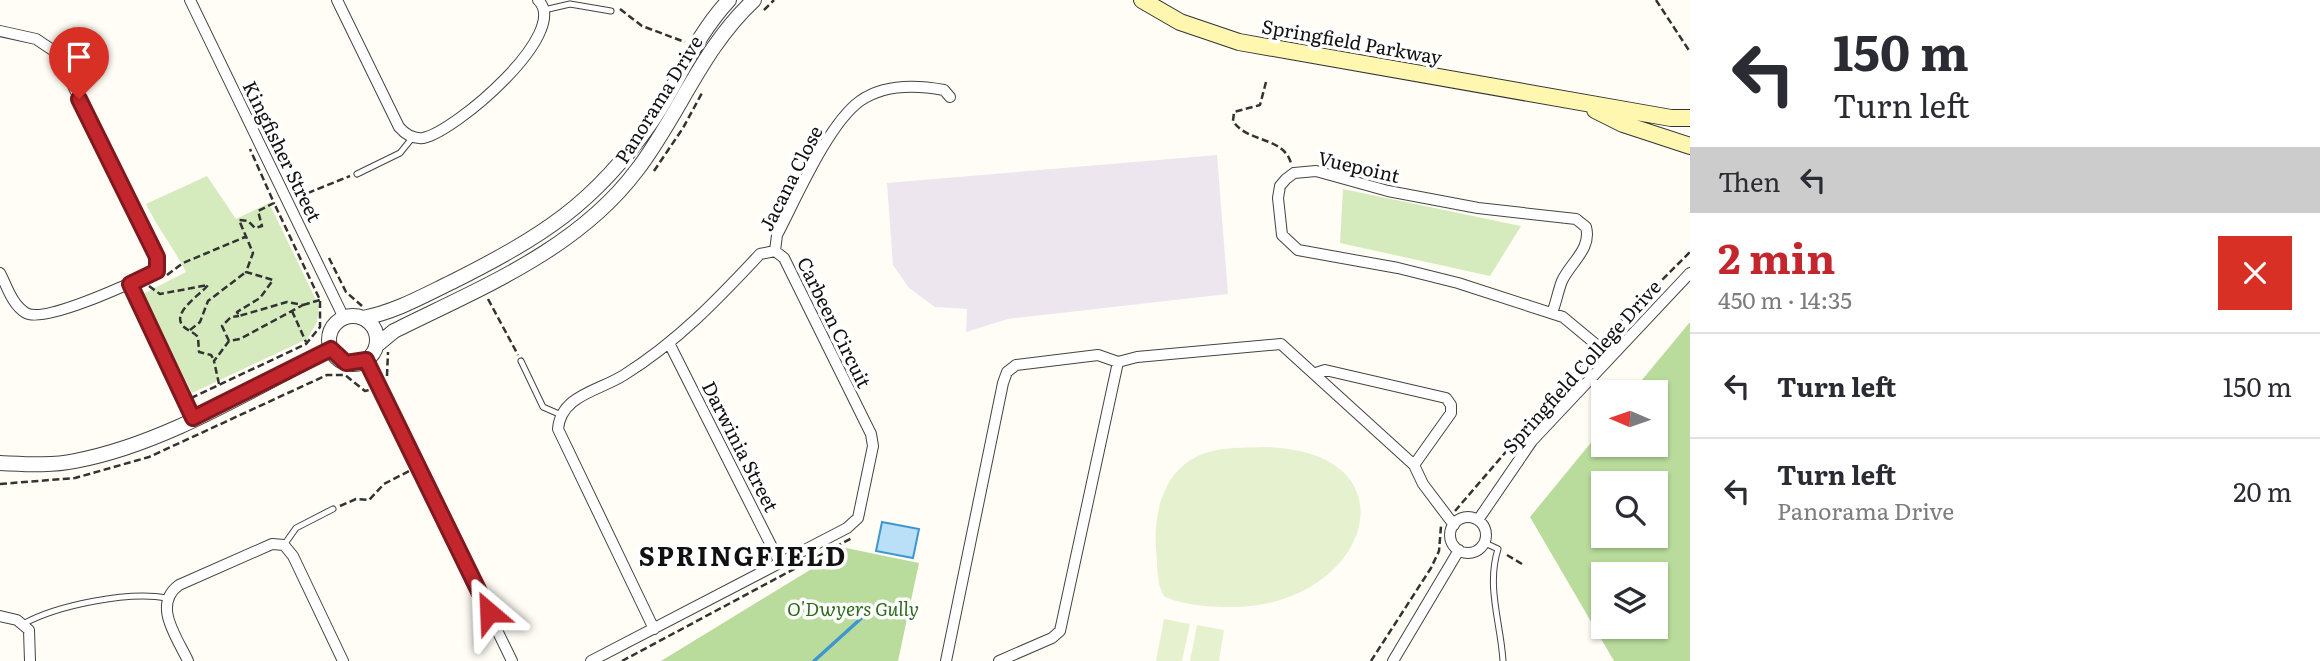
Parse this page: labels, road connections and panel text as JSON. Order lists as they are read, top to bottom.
{
  "streets": {
    "main road": ["Springfield Parkway"],
    "street": [
      "Panorama Drive",
      "Kingfisher Street",
      "Vuepoint",
      "Jacana Close",
      "Carbeen Circuit",
      "Springfield College Drive",
      "Darwinia Street"
    ]
  },
  "crossings": [
    ["Panorama Drive", "Kingfisher Street"],
    ["Vuepoint", "Springfield College Drive"],
    ["Jacana Close", "Carbeen Circuit"],
    ["Carbeen Circuit", "Darwinia Street"]
  ],
  "districts": ["SPRINGFIELD"],
  "parks": ["O'Dwyers Gully"],
  "north": "left",
  "page": {
    "turn": ["150 m", "Turn left"],
    "then": "Then",
    "heading": ["2 min", "450 m · 14:35"],
    "list": [
      {
        "name": "Turn left",
        "value": "150 m"
      },
      {
        "name": "Turn left",
        "note": "Panorama Drive",
        "value": "20 m"
      }
    ]
  }
}
